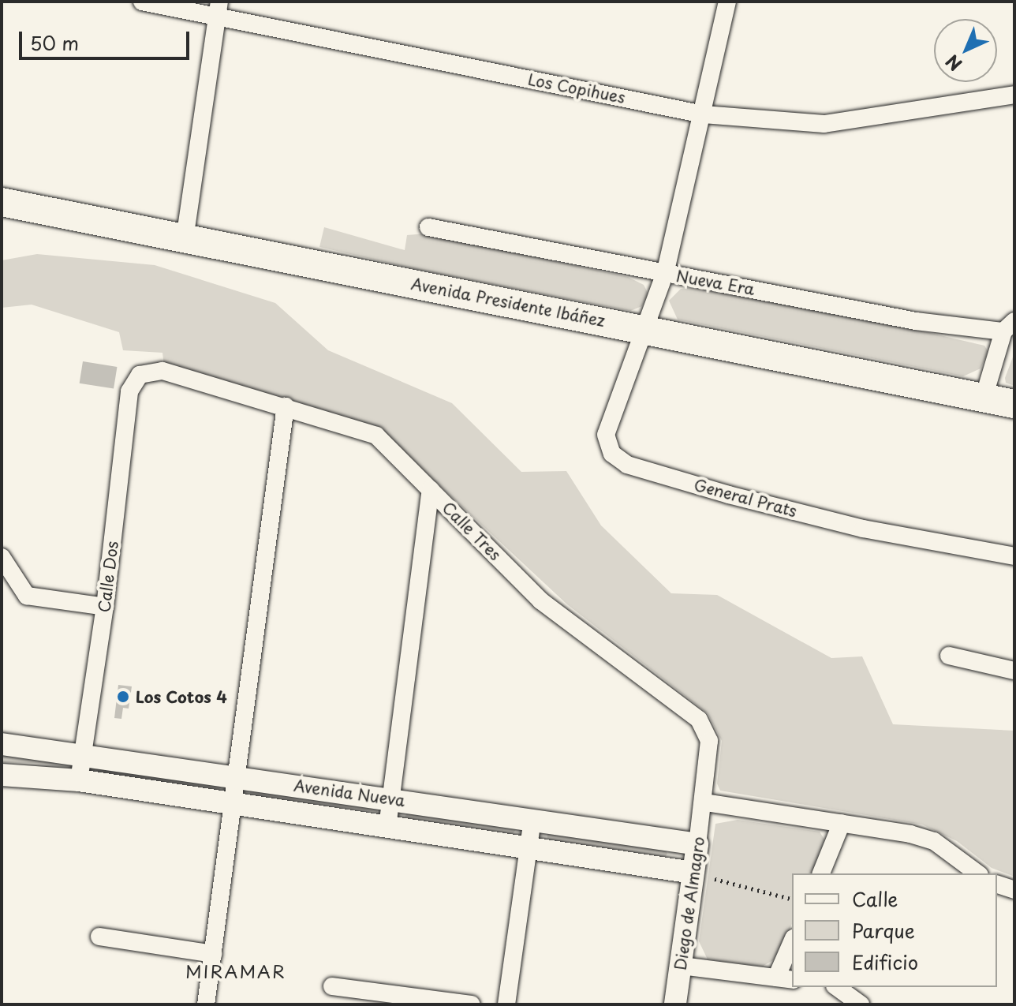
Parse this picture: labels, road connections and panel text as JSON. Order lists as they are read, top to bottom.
{
  "streets": {
    "main road": ["Avenida Presidente Ibáñez"],
    "street": [
      "Los Copihues",
      "Nueva Era",
      "General Prats",
      "Calle Tres",
      "Calle Dos",
      "Avenida Nueva",
      "Diego de Almagro"
    ]
  },
  "crossings": [
    ["Los Copihues", "General Prats"],
    ["Nueva Era", "Avenida Presidente Ibáñez"],
    ["Nueva Era", "General Prats"],
    ["Avenida Presidente Ibáñez", "General Prats"],
    ["Calle Tres", "Calle Dos"],
    ["Calle Tres", "Diego de Almagro"],
    ["Calle Dos", "Avenida Nueva"],
    ["Avenida Nueva", "Diego de Almagro"]
  ],
  "districts": ["MIRAMAR"],
  "places": ["Los Cotos 4"],
  "legend": ["Calle", "Parque", "Edificio"],
  "scale_bar": "50 m",
  "north": "bottom left"
}
